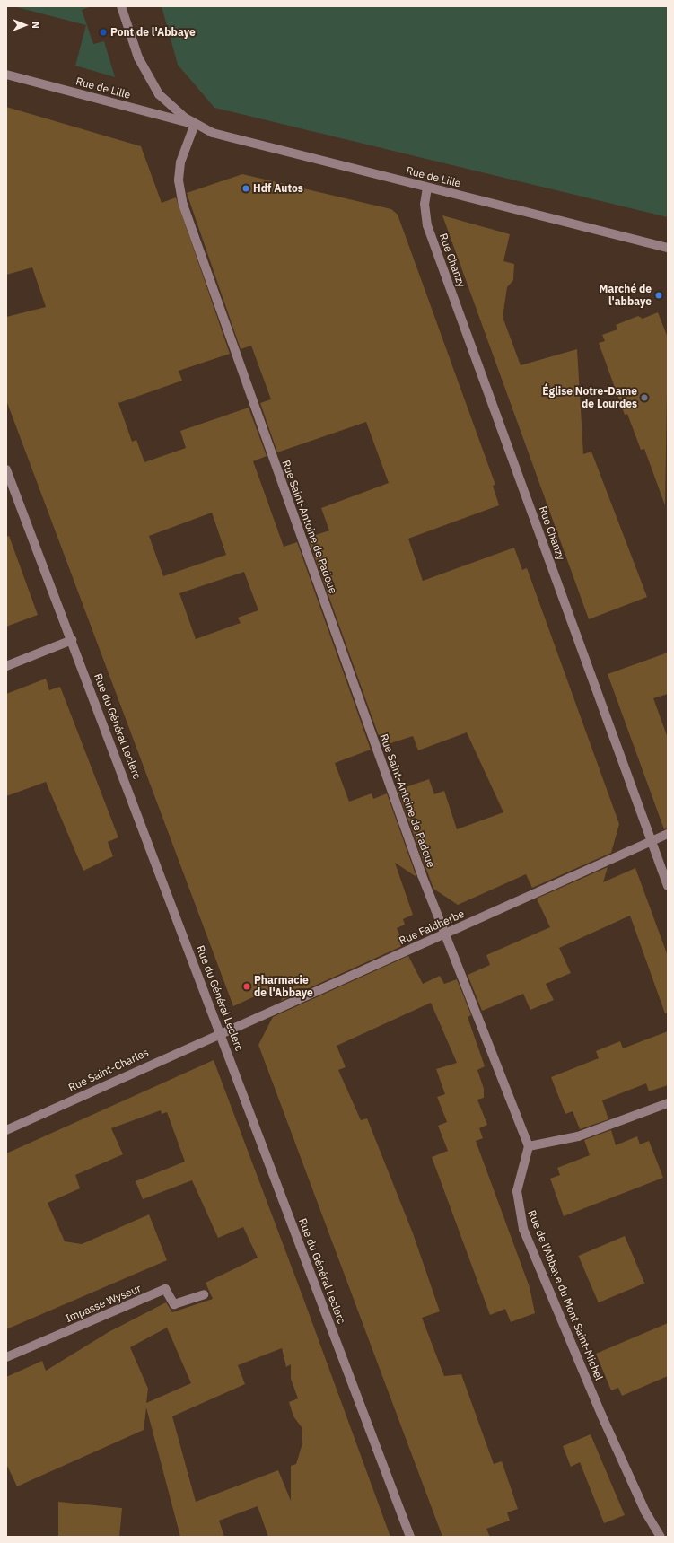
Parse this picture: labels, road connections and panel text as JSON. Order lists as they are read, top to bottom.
{
  "streets": {
    "street": [
      "Rue de Lille",
      "Rue Chanzy",
      "Rue Saint-Antoine de Padoue",
      "Rue du Général Leclerc",
      "Rue Faidherbe",
      "Rue Saint-Charles",
      "Rue de l'Abbaye du Mont Saint-Michel",
      "Impasse Wyseur"
    ]
  },
  "crossings": [
    ["Rue de Lille", "Rue Chanzy"],
    ["Rue de Lille", "Rue Saint-Antoine de Padoue"],
    ["Rue Chanzy", "Rue Faidherbe"],
    ["Rue Saint-Antoine de Padoue", "Rue Faidherbe"],
    ["Rue du Général Leclerc", "Rue Faidherbe"],
    ["Rue du Général Leclerc", "Rue Saint-Charles"],
    ["Rue Faidherbe", "Rue Saint-Charles"]
  ],
  "places": [
    "Pont de l'Abbaye",
    "Hdf Autos",
    "Marché de l'abbaye",
    "Église Notre-Dame de Lourdes",
    "Pharmacie de l'Abbaye"
  ],
  "north": "right"
}
